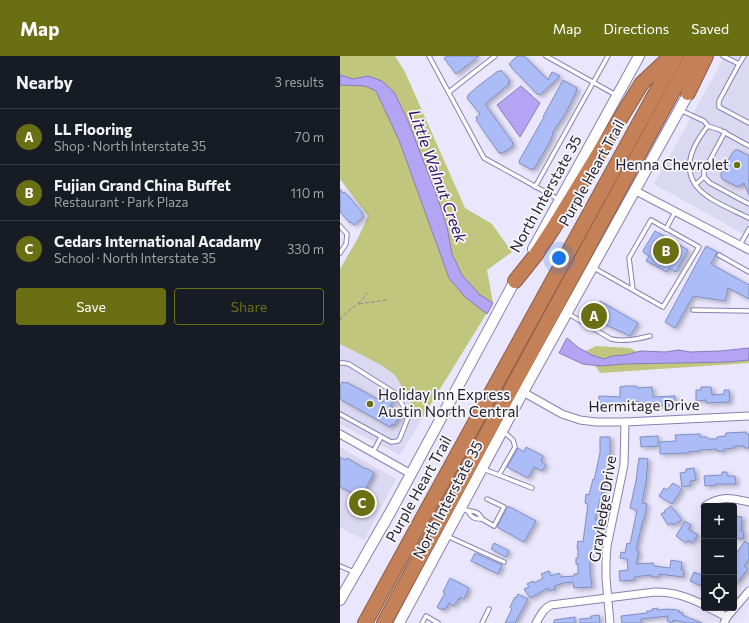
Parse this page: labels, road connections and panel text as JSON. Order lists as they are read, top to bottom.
{
  "streets": {
    "highway": ["Purple Heart Trail"],
    "main road": ["North Interstate 35"],
    "street": ["Hermitage Drive", "Grayledge Drive"]
  },
  "crossings": [
    ["North Interstate 35", "Hermitage Drive"],
    ["Hermitage Drive", "Grayledge Drive"]
  ],
  "water": ["Little Walnut Creek"],
  "places": ["Henna Chevrolet", "Holiday Inn Express Austin North Central"],
  "page": {
    "header": "Map",
    "nav": ["Map", "Directions", "Saved"],
    "heading": ["Nearby", "3 results"],
    "list": [
      {
        "mark": "A",
        "name": "LL Flooring",
        "note": "Shop · North Interstate 35",
        "value": "70 m"
      },
      {
        "mark": "B",
        "name": "Fujian Grand China Buffet",
        "note": "Restaurant · Park Plaza",
        "value": "110 m"
      },
      {
        "mark": "C",
        "name": "Cedars International Acadamy",
        "note": "School · North Interstate 35",
        "value": "330 m"
      }
    ],
    "pins": ["B", "A", "C"],
    "buttons": ["Save", "Share"],
    "map_buttons": ["+", "−"]
  }
}
